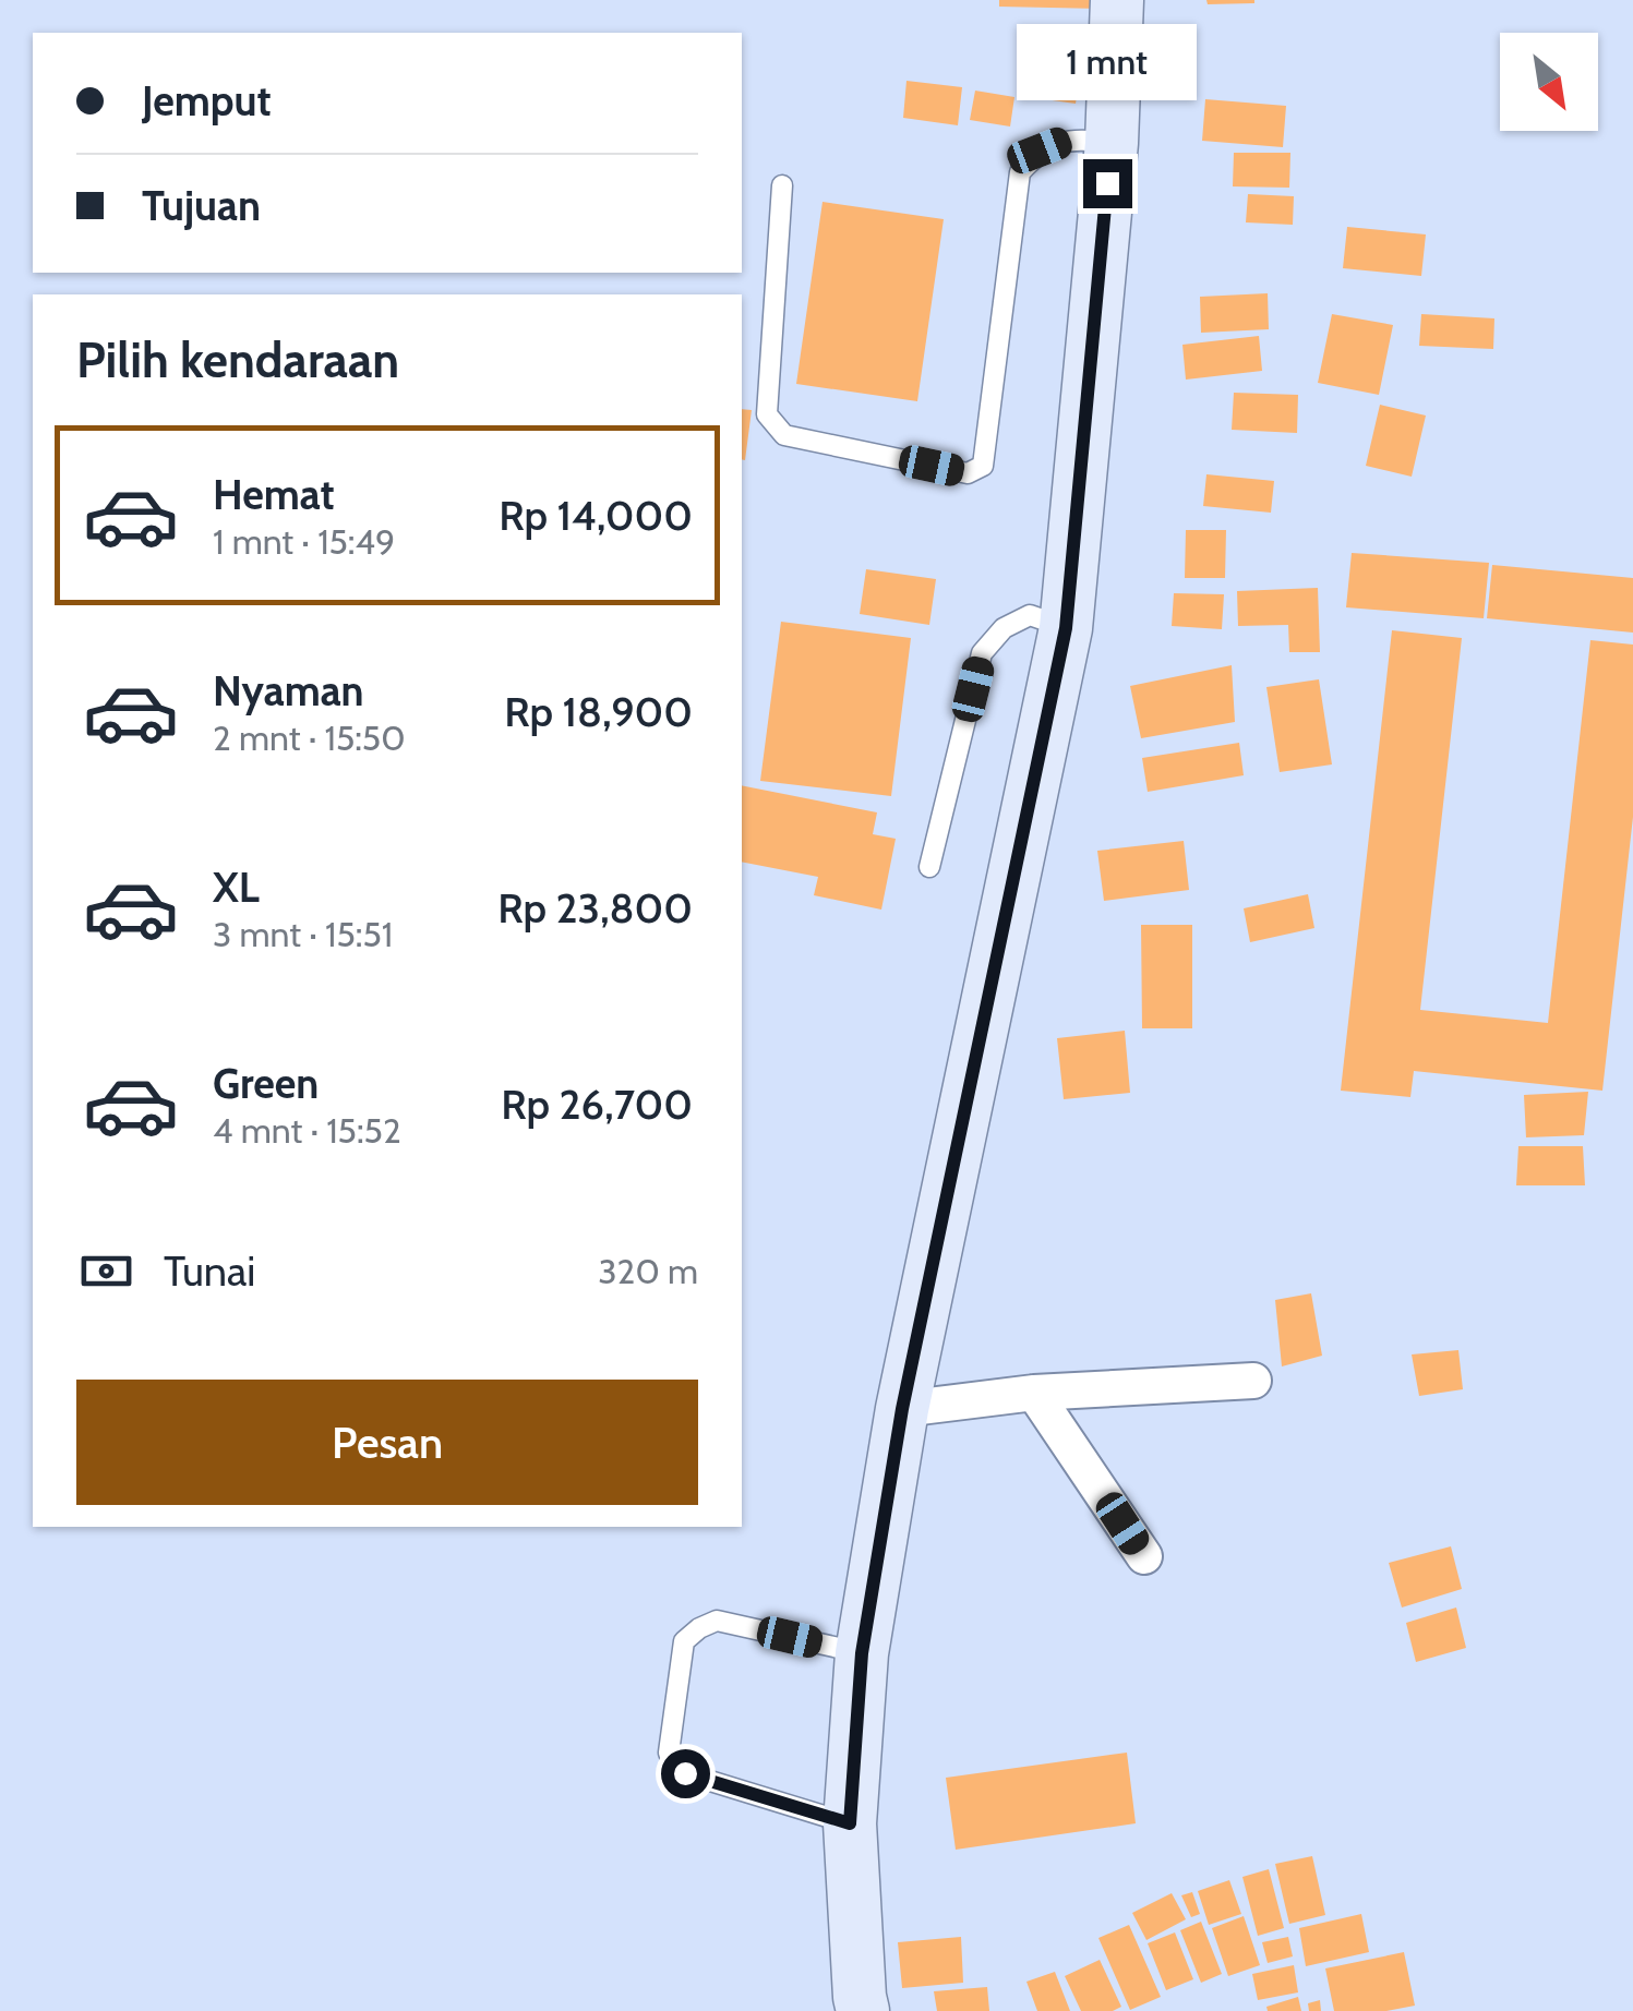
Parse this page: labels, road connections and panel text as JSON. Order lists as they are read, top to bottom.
{
  "north": "bottom right",
  "page": {
    "bubble": "1 mnt",
    "banner": ["Jemput", "Tujuan"],
    "heading": "Pilih kendaraan",
    "list": [
      {
        "name": "Hemat",
        "note": "1 mnt · 15:49",
        "value": "Rp 14,000"
      },
      {
        "name": "Nyaman",
        "note": "2 mnt · 15:50",
        "value": "Rp 18,900"
      },
      {
        "name": "XL",
        "note": "3 mnt · 15:51",
        "value": "Rp 23,800"
      },
      {
        "name": "Green",
        "note": "4 mnt · 15:52",
        "value": "Rp 26,700"
      }
    ],
    "pay": ["Tunai", "320 m"],
    "buttons": "Pesan"
  }
}
